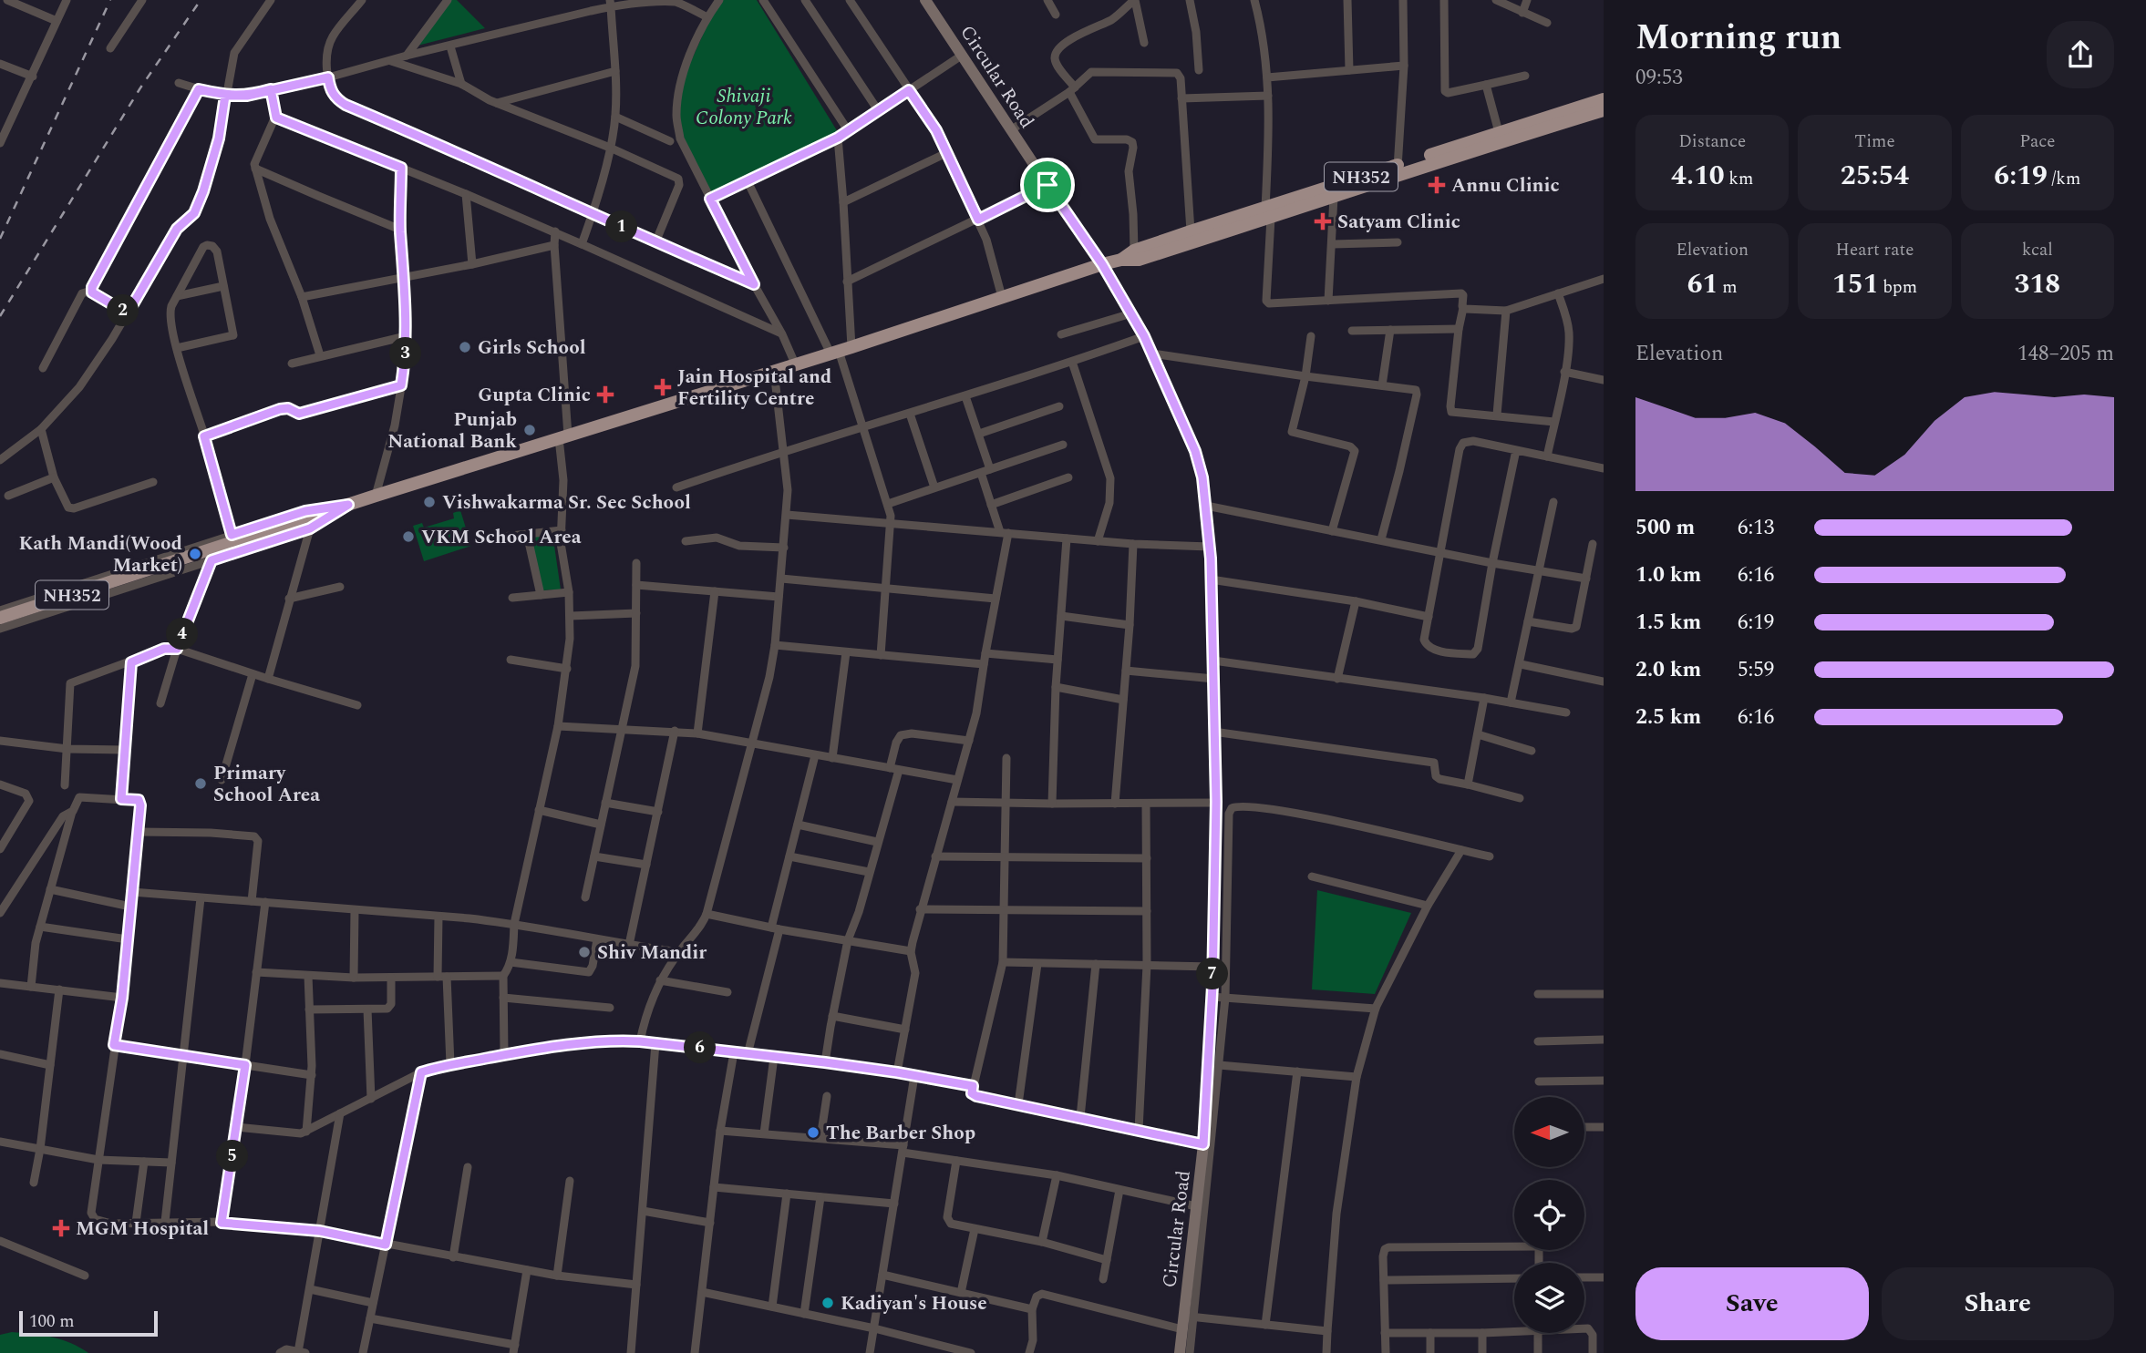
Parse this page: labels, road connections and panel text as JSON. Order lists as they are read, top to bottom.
{
  "streets": {
    "highway": ["NH352"],
    "main road": ["Circular Road"]
  },
  "crossings": [
    ["Circular Road", "NH352"]
  ],
  "parks": ["Shivaji Colony Park"],
  "places": {
    "health": [
      "Annu Clinic",
      "Satyam Clinic",
      "Jain Hospital and Fertility Centre",
      "Gupta Clinic",
      "MGM Hospital"
    ],
    "other": [
      "Girls School",
      "Punjab National Bank",
      "Vishwakarma Sr. Sec School",
      "VKM School Area",
      "Kath Mandi(Wood Market)",
      "Primary School Area",
      "Shiv Mandir",
      "The Barber Shop",
      "Kadiyan's House"
    ]
  },
  "scale_bar": "100 m",
  "north": "left",
  "page": {
    "heading": ["Morning run", "09:53"],
    "stats": [
      ["Distance", "4.10 km"],
      ["Time", "25:54"],
      ["Pace", "6:19 /km"],
      ["Elevation", "61 m"],
      ["Heart rate", "151 bpm"],
      ["kcal", "318"]
    ],
    "pins": [
      "1",
      "2",
      "3",
      "4",
      "7",
      "6",
      "5"
    ],
    "chart": ["Elevation", "148–205 m"],
    "list": [
      {
        "name": "500 m",
        "note": "6:13"
      },
      {
        "name": "1.0 km",
        "note": "6:16"
      },
      {
        "name": "1.5 km",
        "note": "6:19"
      },
      {
        "name": "2.0 km",
        "note": "5:59"
      },
      {
        "name": "2.5 km",
        "note": "6:16"
      }
    ],
    "buttons": ["Save", "Share"],
    "scale": "100 m"
  }
}
